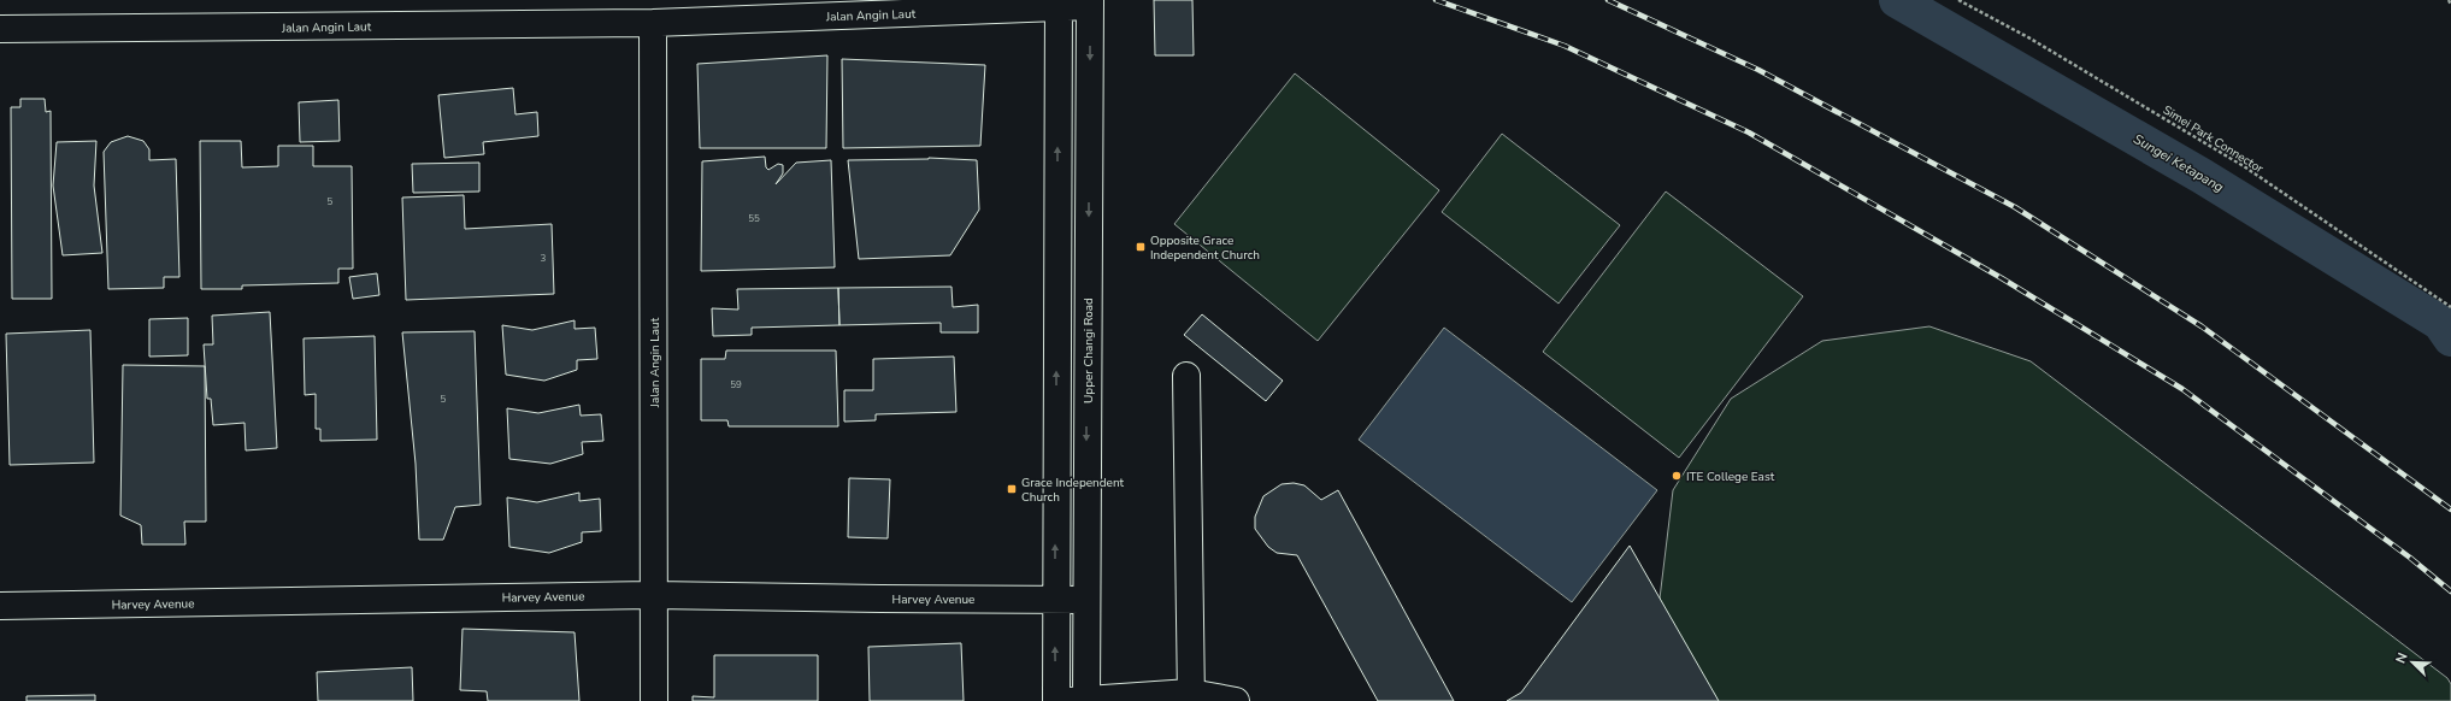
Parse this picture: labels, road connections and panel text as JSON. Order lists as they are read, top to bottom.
{
  "streets": {
    "street": ["Jalan Angin Laut", "Upper Changi Road", "Harvey Avenue"],
    "path": ["Simei Park Connector"]
  },
  "crossings": [
    ["Jalan Angin Laut", "Upper Changi Road"],
    ["Jalan Angin Laut", "Harvey Avenue"],
    ["Upper Changi Road", "Harvey Avenue"]
  ],
  "water": ["Sungei Ketapang"],
  "places": {
    "transit": ["Opposite Grace Independent Church", "Grace Independent Church"],
    "other": ["ITE College East"]
  },
  "house_numbers": [
    "5",
    "55",
    "3",
    "59",
    "5"
  ],
  "north": "top left"
}
